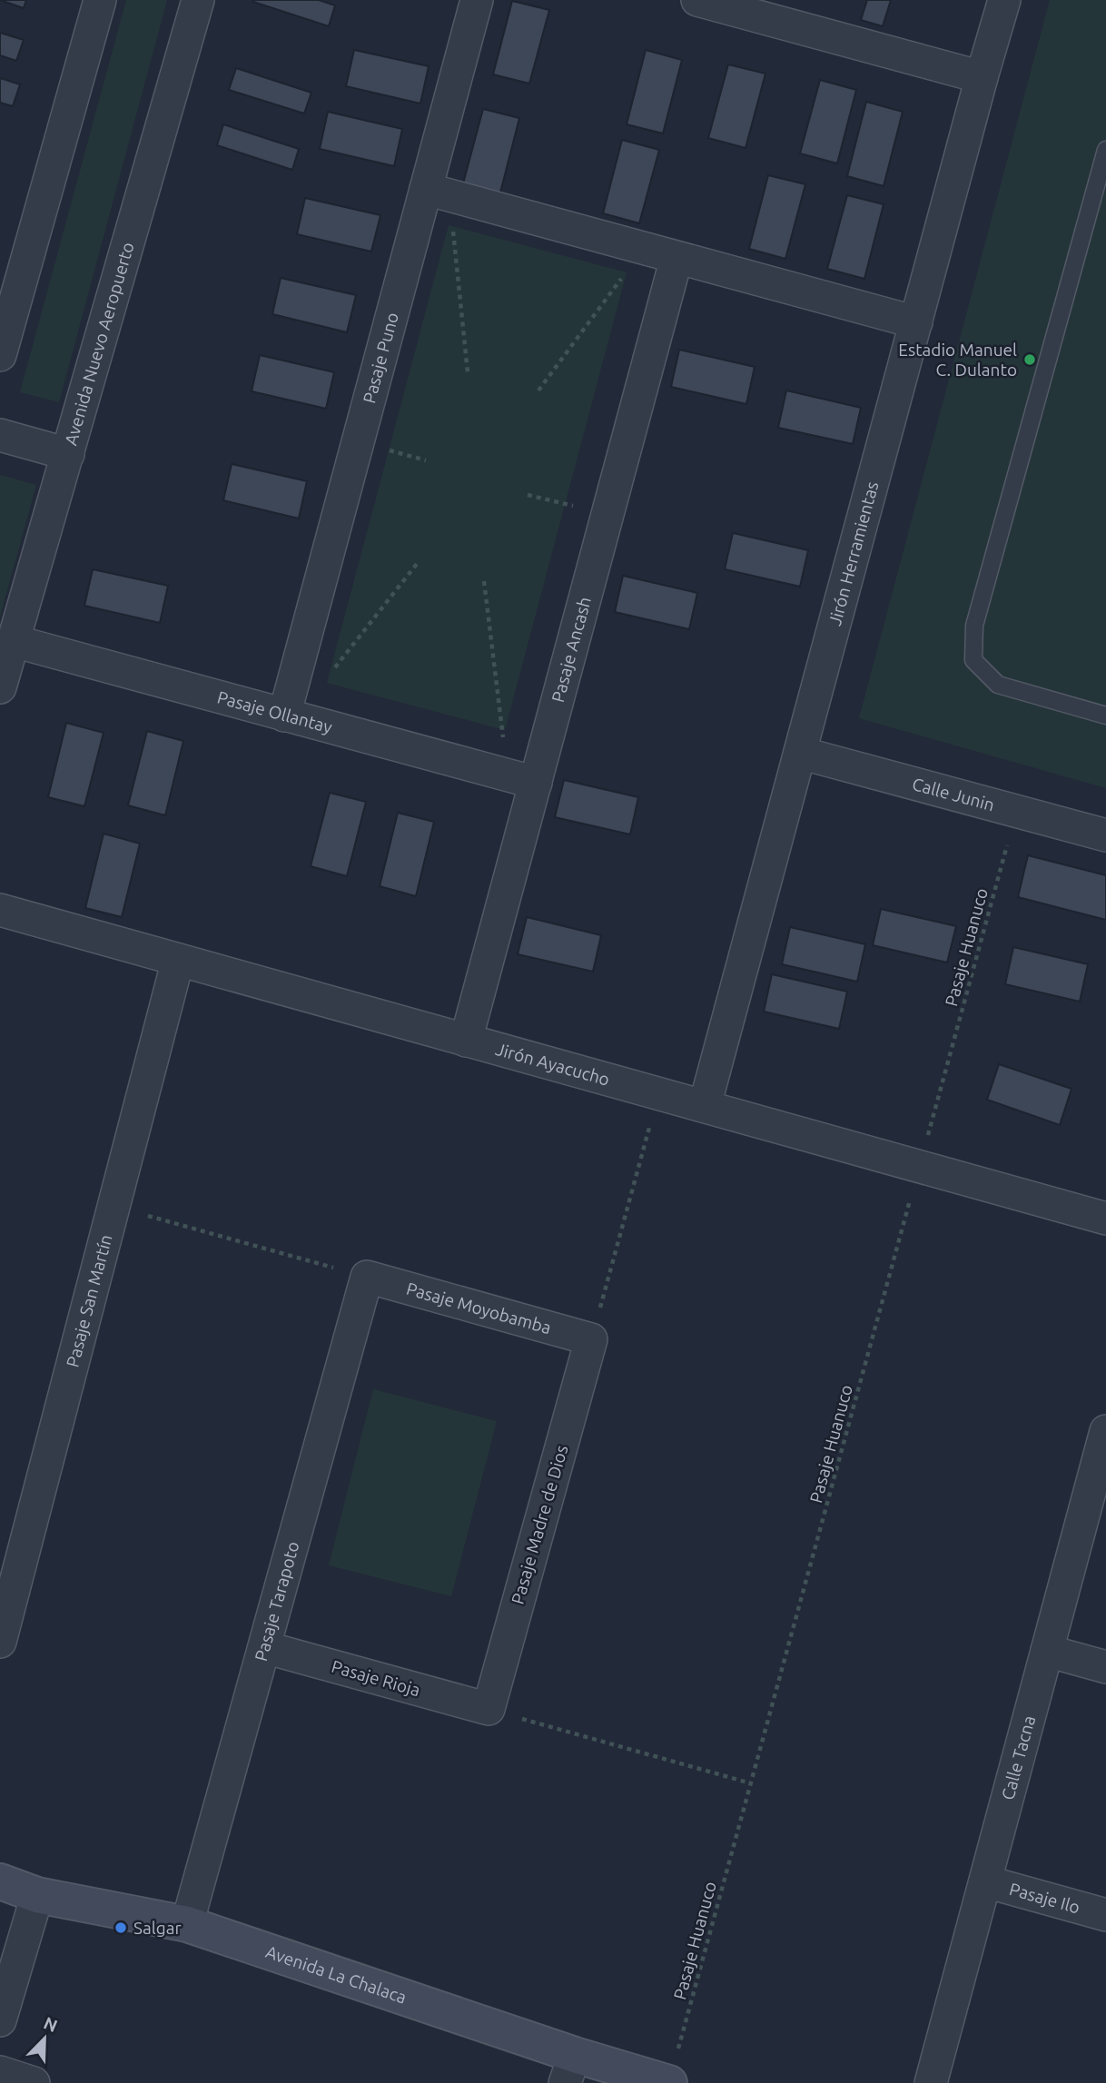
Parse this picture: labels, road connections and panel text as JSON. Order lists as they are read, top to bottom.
{
  "streets": {
    "street": [
      "Avenida Nuevo Aeropuerto",
      "Pasaje Puno",
      "Jirón Herramientas",
      "Pasaje Ancash",
      "Pasaje Ollantay",
      "Calle Junin",
      "Jirón Ayacucho",
      "Pasaje San Martín",
      "Pasaje Moyobamba",
      "Pasaje Madre de Dios",
      "Pasaje Tarapoto",
      "Pasaje Rioja",
      "Calle Tacna",
      "Pasaje Ilo",
      "Avenida La Chalaca"
    ],
    "path": ["Pasaje Huanuco"]
  },
  "crossings": [
    ["Avenida Nuevo Aeropuerto", "Pasaje Ollantay"],
    ["Pasaje Puno", "Pasaje Ollantay"],
    ["Jirón Herramientas", "Calle Junin"],
    ["Jirón Herramientas", "Jirón Ayacucho"],
    ["Pasaje Ancash", "Pasaje Ollantay"],
    ["Pasaje Ancash", "Jirón Ayacucho"],
    ["Calle Junin", "Pasaje Huanuco"],
    ["Pasaje Huanuco", "Jirón Ayacucho"],
    ["Pasaje Huanuco", "Avenida La Chalaca"],
    ["Jirón Ayacucho", "Pasaje San Martín"],
    ["Pasaje Moyobamba", "Pasaje Madre de Dios"],
    ["Pasaje Moyobamba", "Pasaje Tarapoto"],
    ["Pasaje Madre de Dios", "Pasaje Rioja"],
    ["Pasaje Tarapoto", "Pasaje Rioja"],
    ["Pasaje Tarapoto", "Avenida La Chalaca"],
    ["Calle Tacna", "Pasaje Ilo"]
  ],
  "places": ["Estadio Manuel C. Dulanto", "Salgar"],
  "north": "top right"
}
